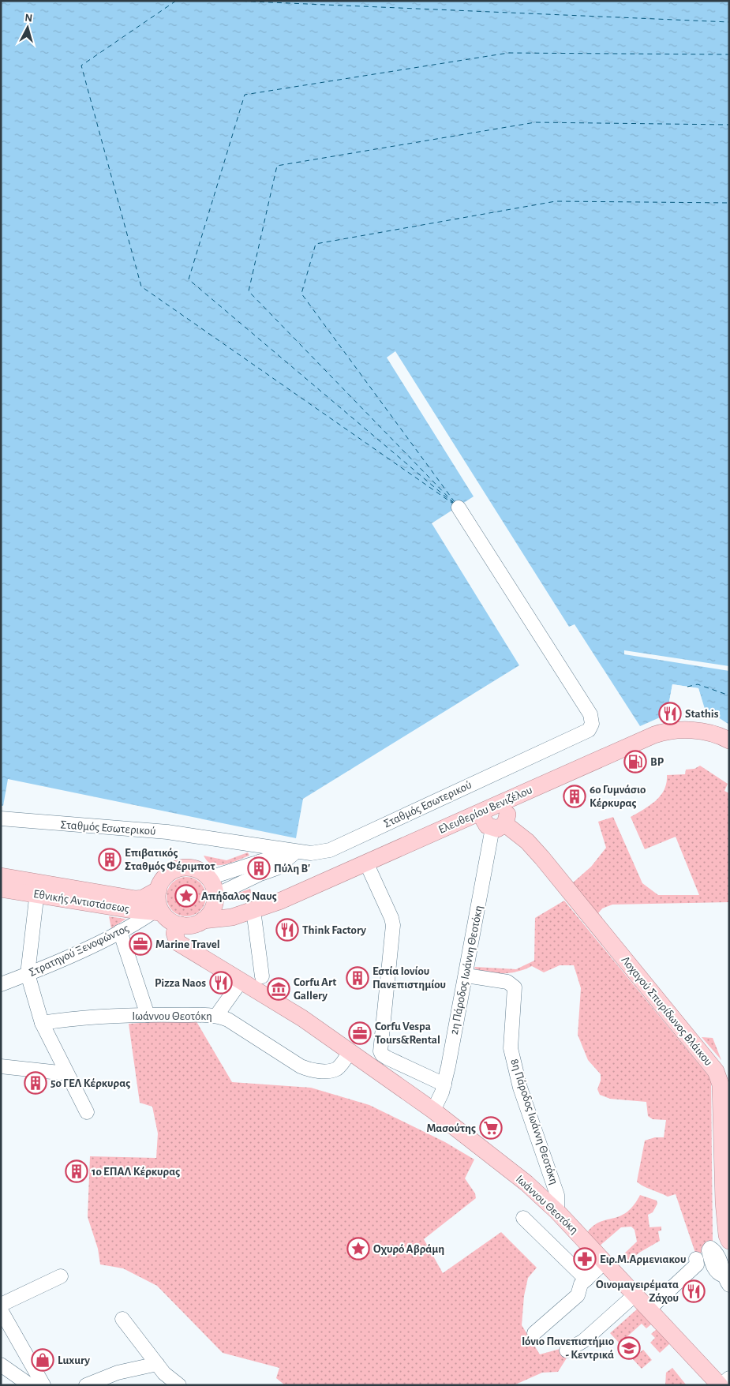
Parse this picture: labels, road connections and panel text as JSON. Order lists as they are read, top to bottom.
{
  "streets": {
    "main road": [
      "Ελευθερίου Βενιζέλου",
      "Εθνικής Αντιστάσεως",
      "Λοχαγού Σπυρίδωνος Βλάικου",
      "Ιωάννου Θεοτόκη"
    ],
    "street": [
      "Σταθμός Εσωτερικού",
      "Στρατηγού Ξενοφώντος",
      "2η Πάροδος Ιωάννη Θεοτόκη",
      "8η Πάροδος Ιωάννη Θεοτόκη"
    ]
  },
  "crossings": [
    ["Ελευθερίου Βενιζέλου", "Εθνικής Αντιστάσεως"],
    ["Ελευθερίου Βενιζέλου", "Στρατηγού Ξενοφώντος"],
    ["Ελευθερίου Βενιζέλου", "Λοχαγού Σπυρίδωνος Βλάικου"],
    ["Ελευθερίου Βενιζέλου", "Ιωάννου Θεοτόκη"],
    ["Εθνικής Αντιστάσεως", "Στρατηγού Ξενοφώντος"],
    ["Εθνικής Αντιστάσεως", "Ιωάννου Θεοτόκη"],
    ["Στρατηγού Ξενοφώντος", "Ιωάννου Θεοτόκη"],
    ["2η Πάροδος Ιωάννη Θεοτόκη", "Λοχαγού Σπυρίδωνος Βλάικου"],
    ["2η Πάροδος Ιωάννη Θεοτόκη", "Ιωάννου Θεοτόκη"],
    ["2η Πάροδος Ιωάννη Θεοτόκη", "8η Πάροδος Ιωάννη Θεοτόκη"],
    ["Ιωάννου Θεοτόκη", "8η Πάροδος Ιωάννη Θεοτόκη"]
  ],
  "places": {
    "restaurant": [
      "Stathis",
      "Think Factory",
      "Pizza Naos",
      "Οινομαγειρέματα Ζάχου"
    ],
    "fuel station": ["BP"],
    "building": [
      "6ο Γυμνάσιο Κέρκυρας",
      "Επιβατικός Σταθμός Φέριμποτ",
      "Πύλη Β'",
      "Εστία Ιονίου Πανεπιστημίου",
      "5ο ΓΕΛ Κέρκυρας",
      "1ο ΕΠΑΛ Κέρκυρας"
    ],
    "place": ["Απήδαλος Ναυς", "Οχυρό Αβράμη"],
    "office": ["Marine Travel", "Corfu Vespa Tours&Rental"],
    "museum": ["Corfu Art Gallery"],
    "supermarket": ["Μασούτης"],
    "pharmacy": ["Ειρ.Μ.Αρμενιακου"],
    "school or university": ["Ιόνιο Πανεπιστήμιο - Κεντρικά"],
    "shop": ["Luxury"]
  },
  "north": "top"
}
